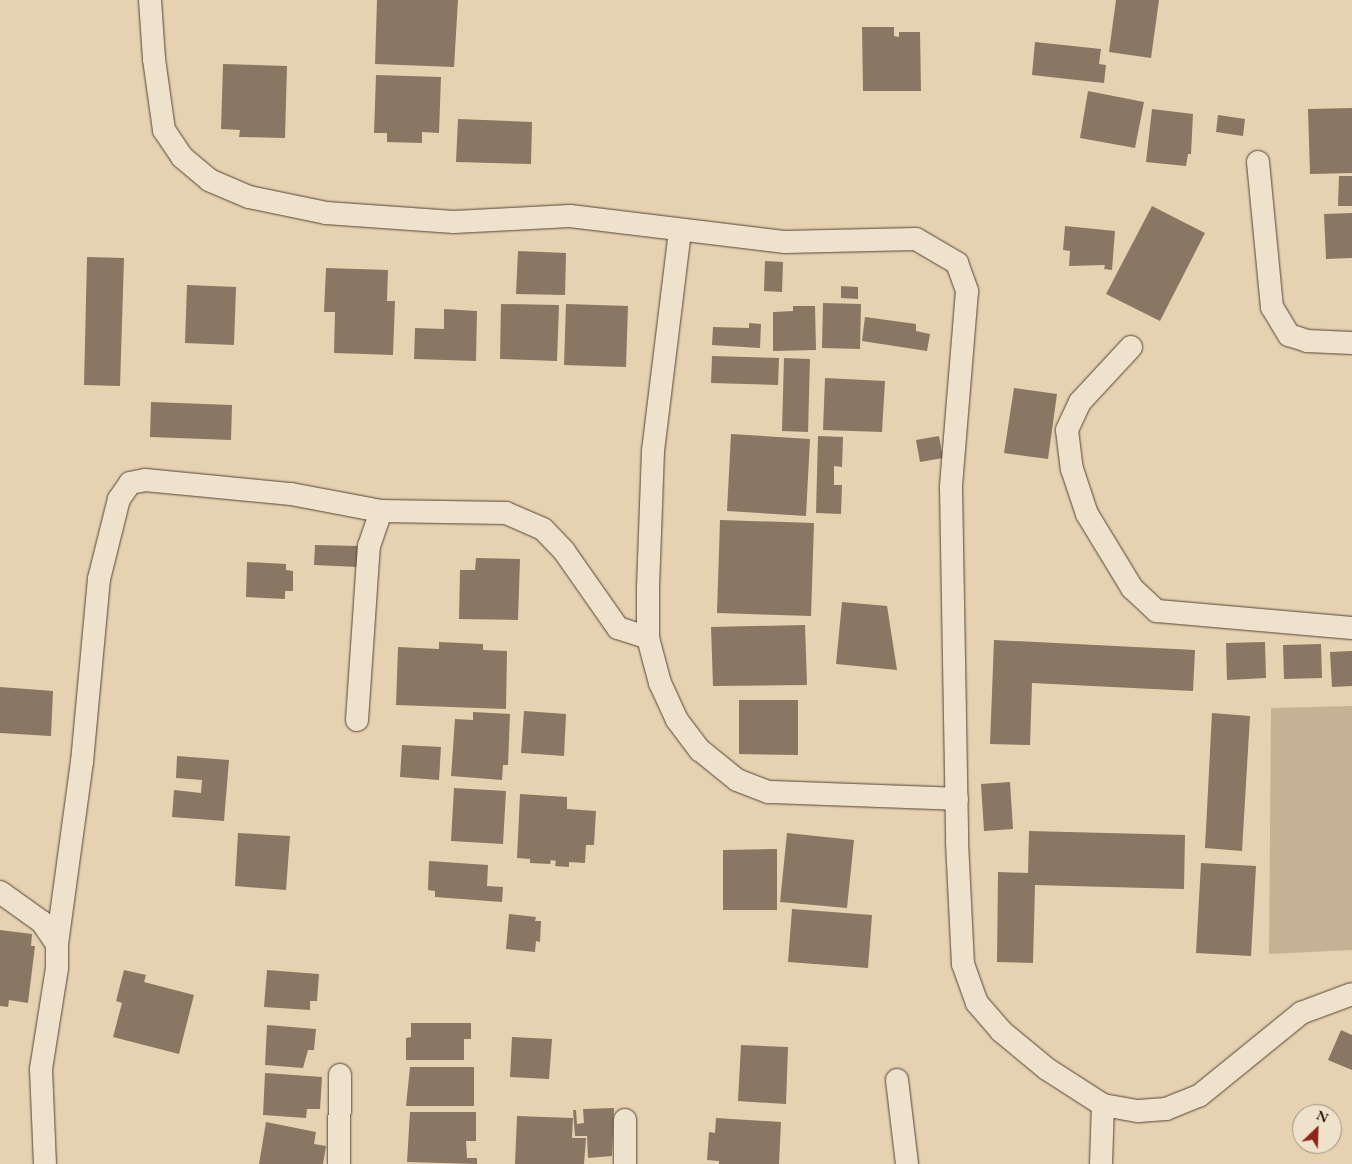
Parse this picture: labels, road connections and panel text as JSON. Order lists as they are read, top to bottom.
{
  "north": "top right"
}
